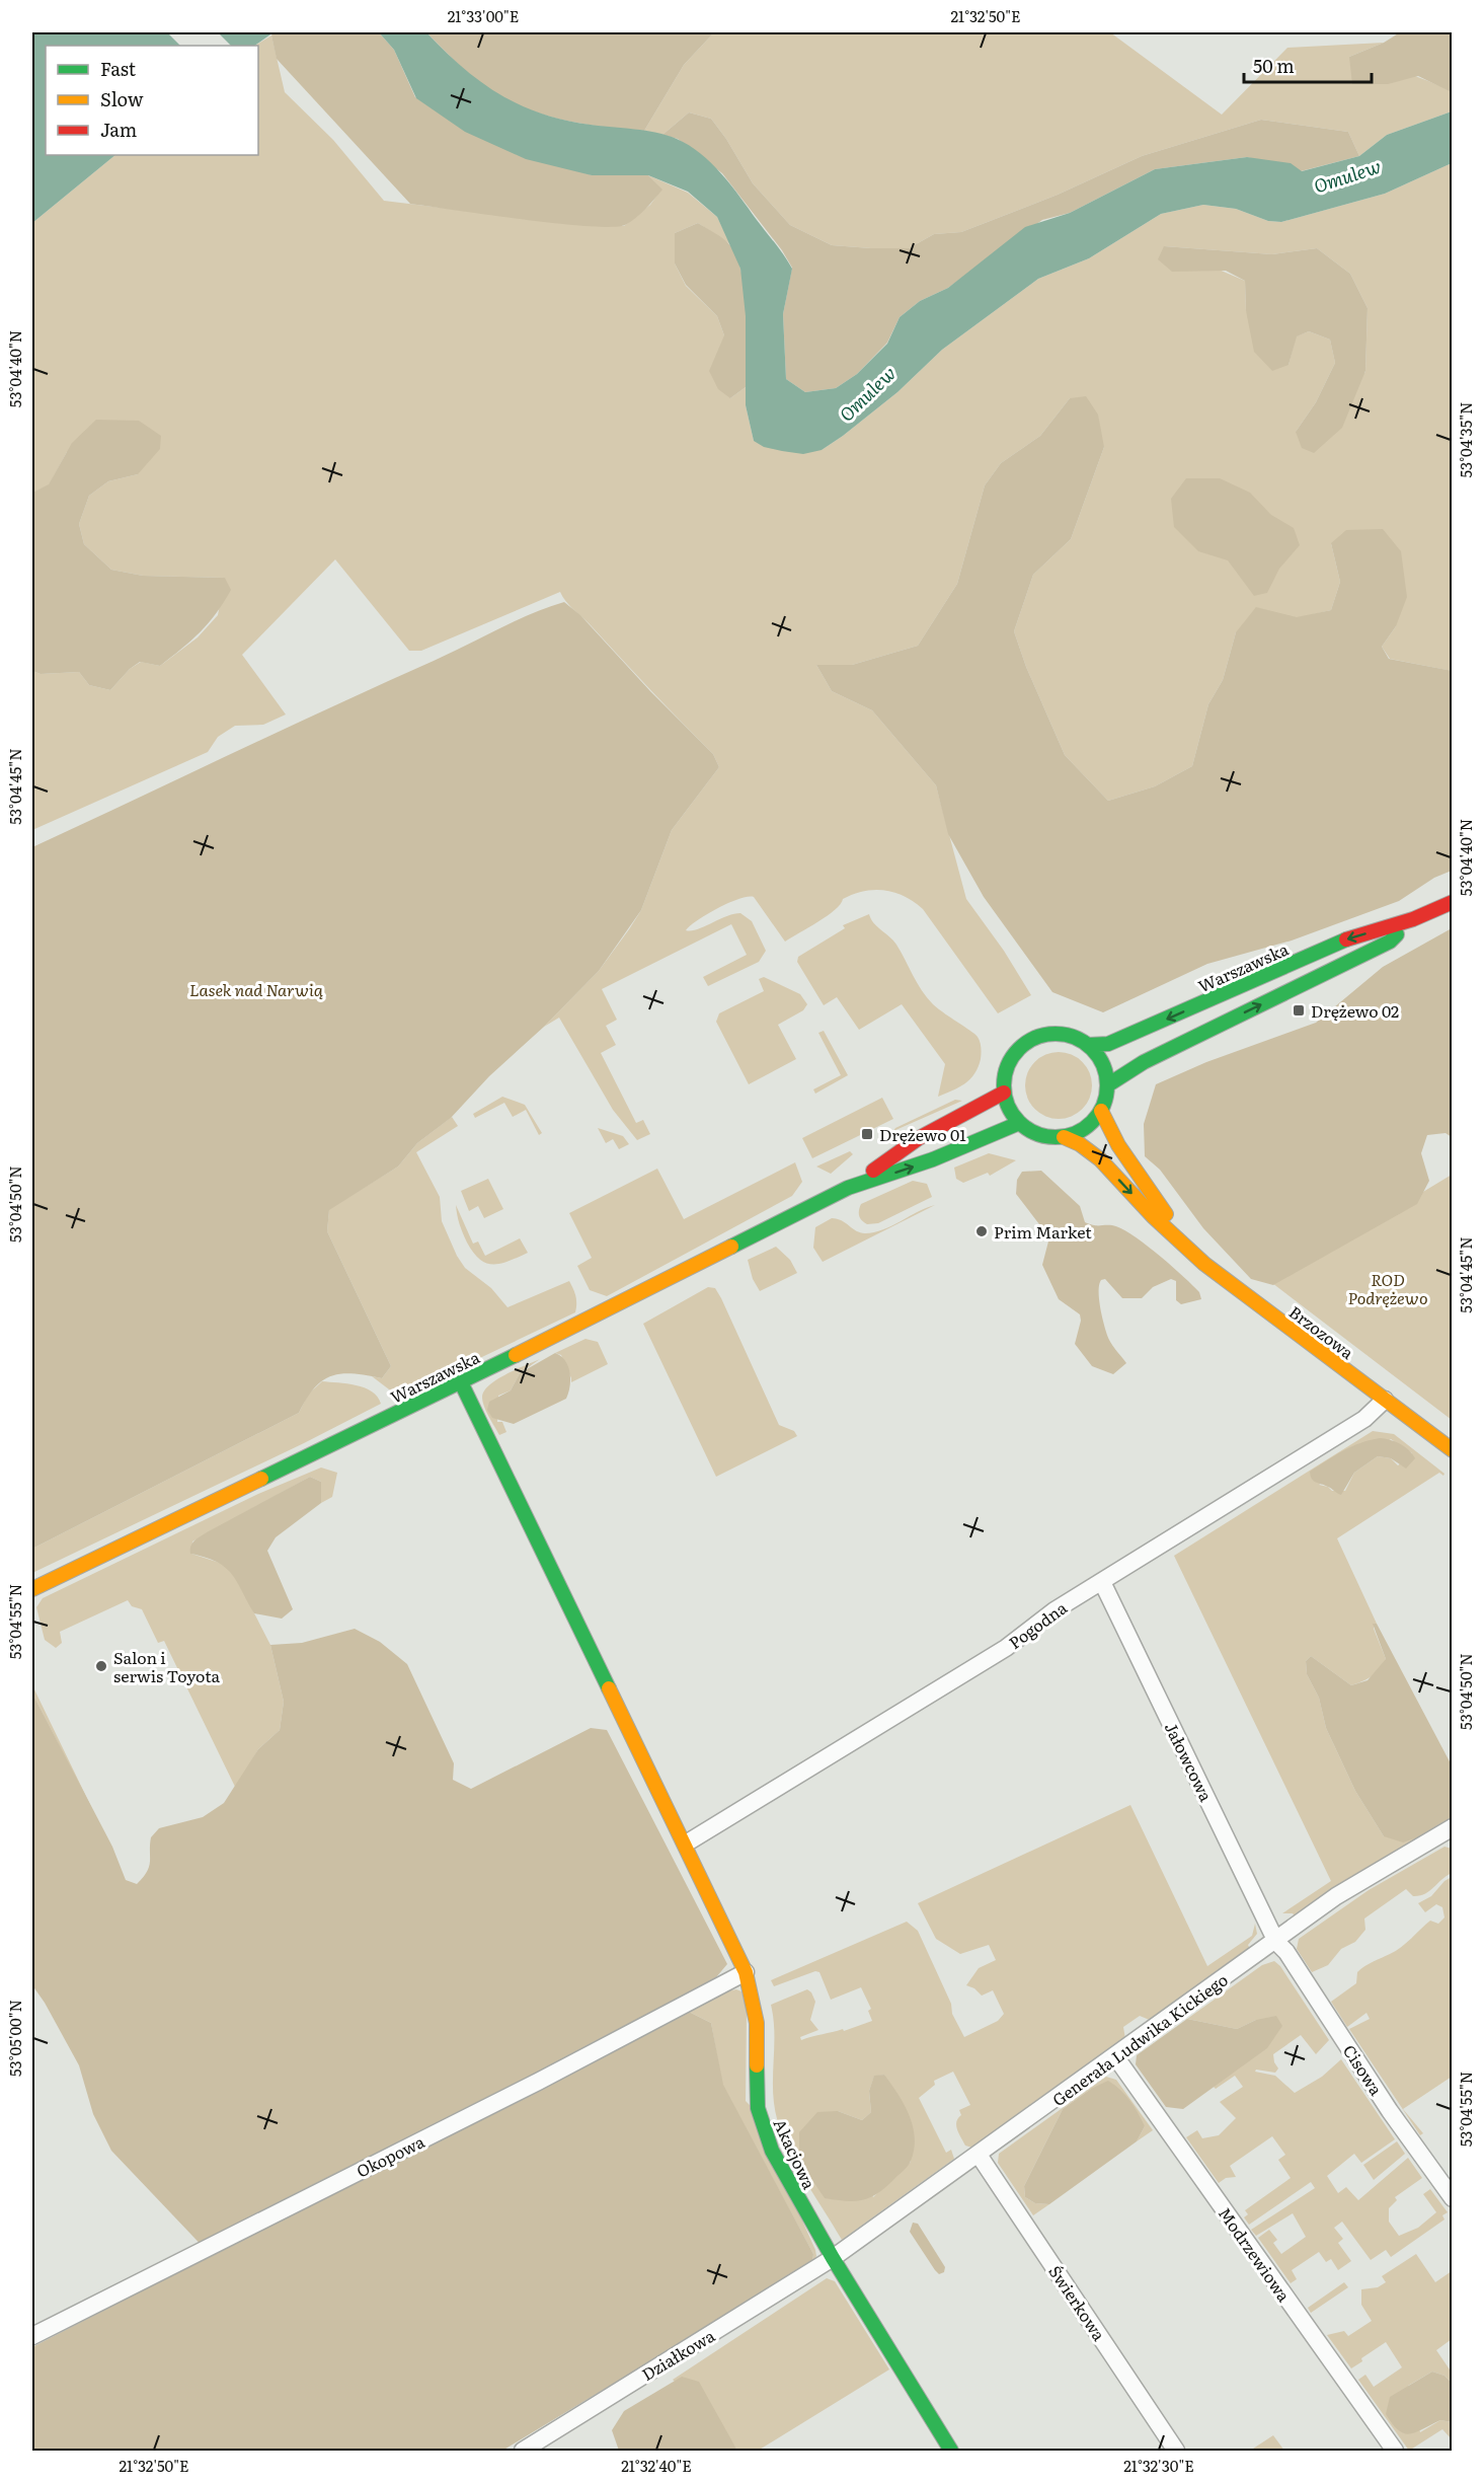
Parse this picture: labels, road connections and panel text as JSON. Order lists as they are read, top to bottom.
{
  "streets": {
    "main road": ["Warszawska", "Brzozowa", "Akacjowa"],
    "street": [
      "Pogodna",
      "Jałowcowa",
      "Generała Ludwika Kickiego",
      "Cisowa",
      "Okopowa",
      "Modrzewiowa",
      "Świerkowa",
      "Działkowa"
    ]
  },
  "crossings": [
    ["Warszawska", "Brzozowa"],
    ["Warszawska", "Akacjowa"],
    ["Brzozowa", "Pogodna"],
    ["Pogodna", "Jałowcowa"],
    ["Pogodna", "Akacjowa"],
    ["Jałowcowa", "Generała Ludwika Kickiego"],
    ["Jałowcowa", "Cisowa"],
    ["Generała Ludwika Kickiego", "Cisowa"],
    ["Generała Ludwika Kickiego", "Akacjowa"],
    ["Generała Ludwika Kickiego", "Modrzewiowa"],
    ["Generała Ludwika Kickiego", "Świerkowa"],
    ["Generała Ludwika Kickiego", "Działkowa"],
    ["Akacjowa", "Okopowa"],
    ["Akacjowa", "Działkowa"]
  ],
  "water": ["Omulew"],
  "parks": ["Lasek nad Narwią", "ROD Podrężewo"],
  "places": {
    "transit": ["Drężewo 02", "Drężewo 01"],
    "other": ["Prim Market", "Salon i serwis Toyota"]
  },
  "legend": ["Fast", "Slow", "Jam"],
  "scale_bar": "50 m",
  "coordinates": [
    "21°33'00\"E",
    "21°32'50\"E",
    "53°04'40\"N",
    "53°04'35\"N",
    "53°04'45\"N",
    "53°04'50\"N",
    "53°04'55\"N",
    "53°05'00\"N",
    "21°32'40\"E",
    "21°32'30\"E"
  ]
}
